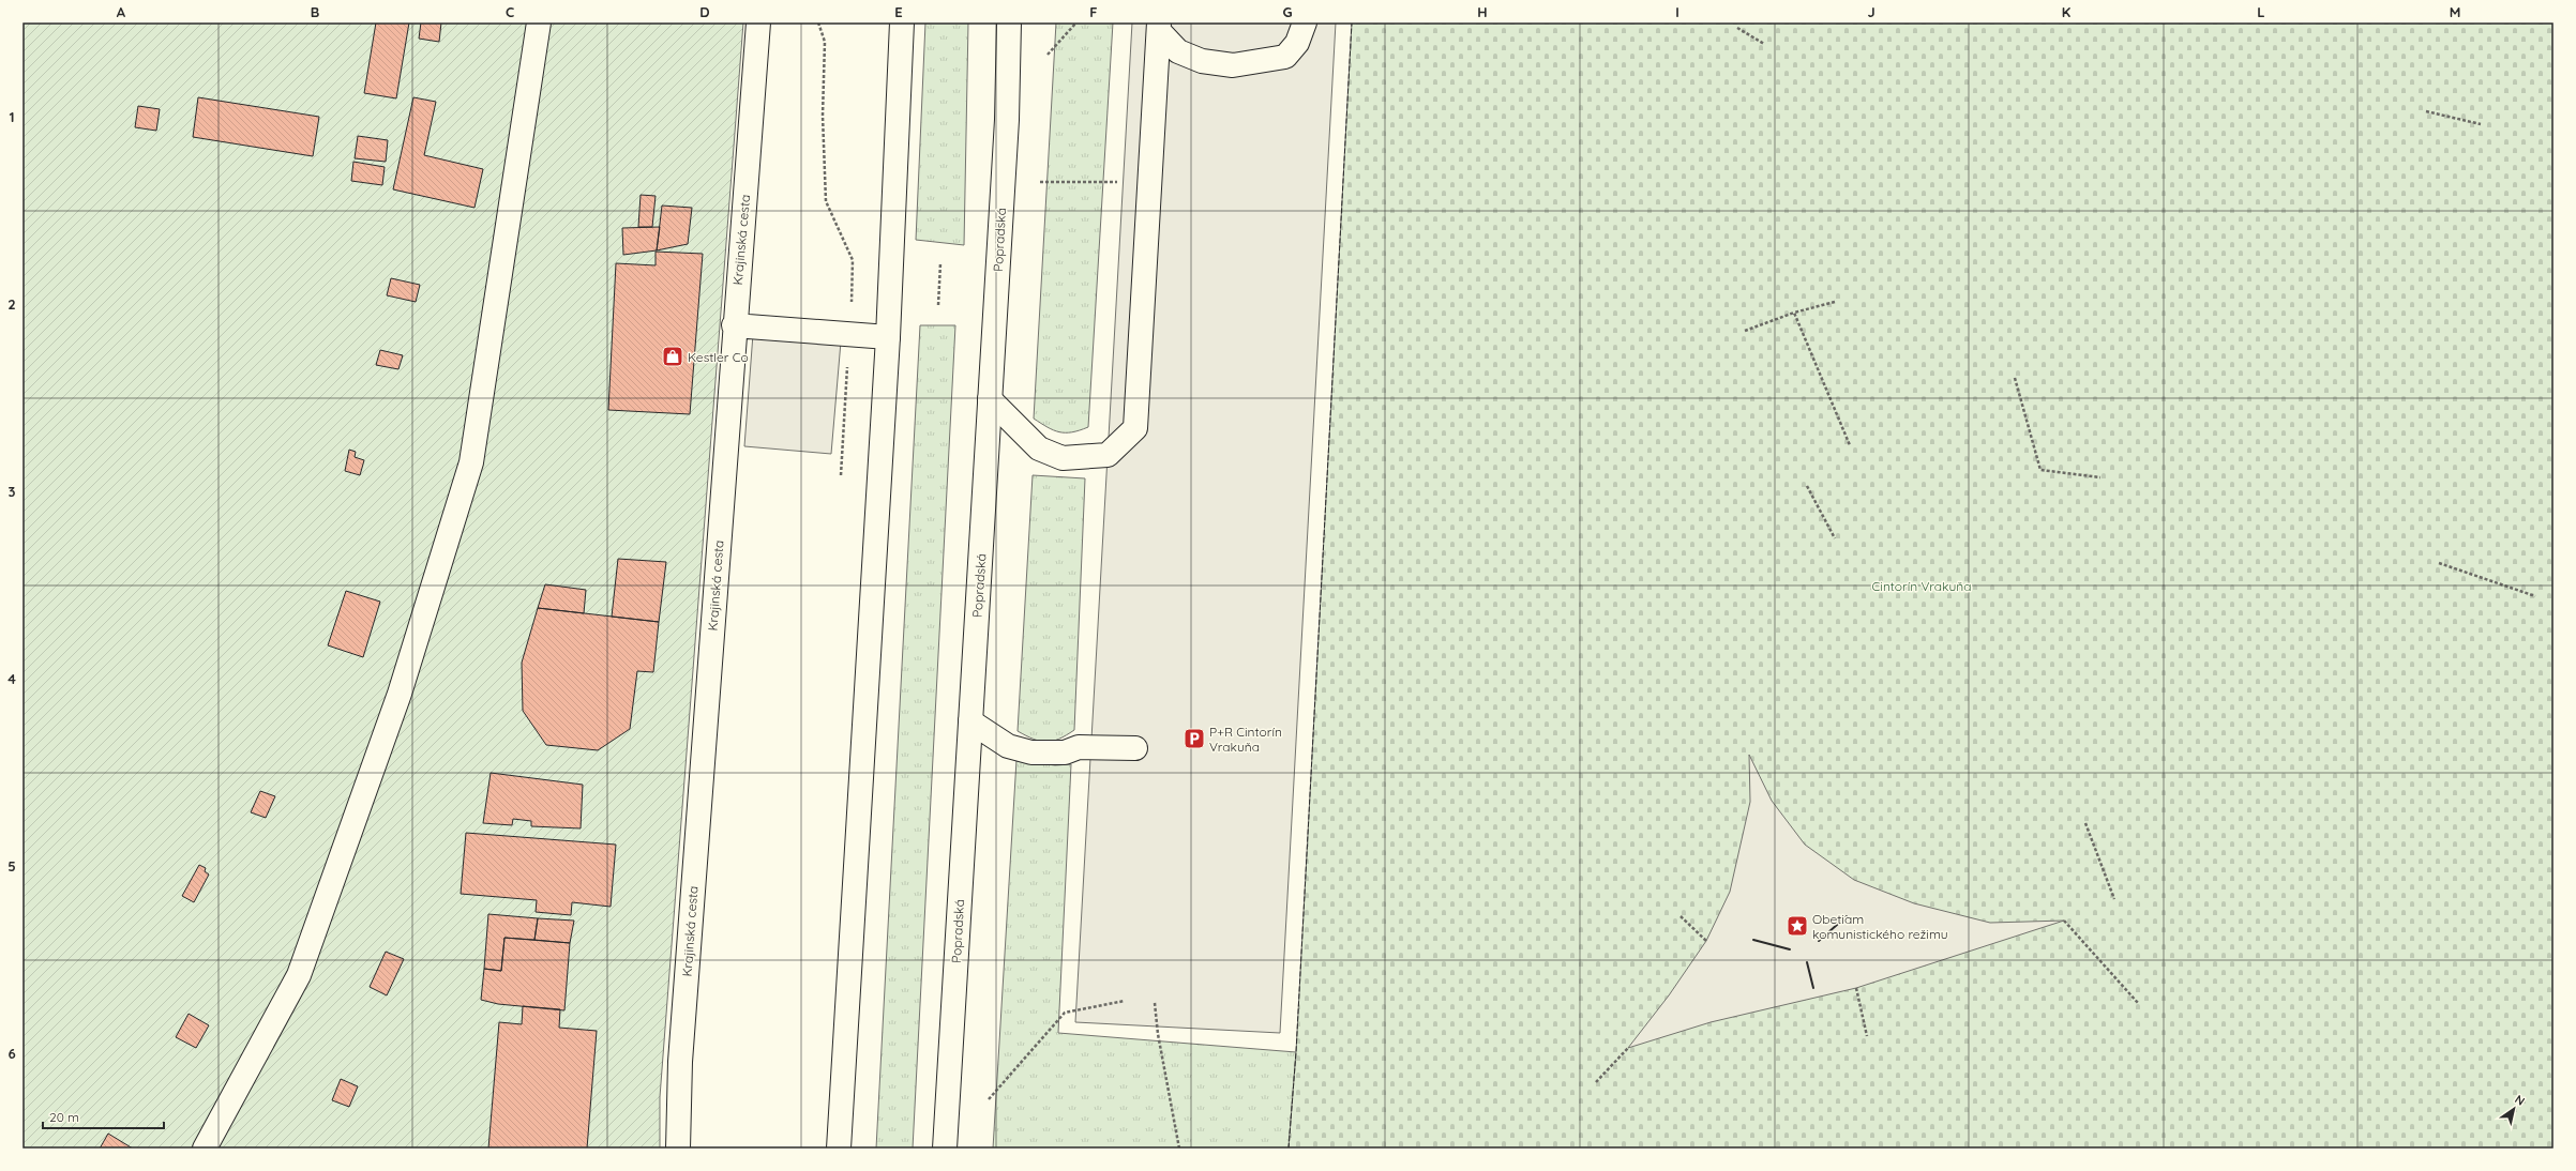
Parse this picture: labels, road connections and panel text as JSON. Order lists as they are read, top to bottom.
{
  "streets": {
    "street": ["Krajinská cesta", "Popradská"]
  },
  "parks": ["Cintorín Vrakuňa"],
  "places": {
    "shop": ["Kestler Co"],
    "parking": ["P+R Cintorín Vrakuňa"],
    "place": ["Obetiam komunistického režimu"]
  },
  "scale_bar": "20 m",
  "north": "top right",
  "grid": {
    "columns": [
      "A",
      "B",
      "C",
      "D",
      "E",
      "F",
      "G",
      "H",
      "I",
      "J",
      "K",
      "L",
      "M"
    ],
    "rows": [
      "1",
      "2",
      "3",
      "4",
      "5",
      "6"
    ]
  }
}
